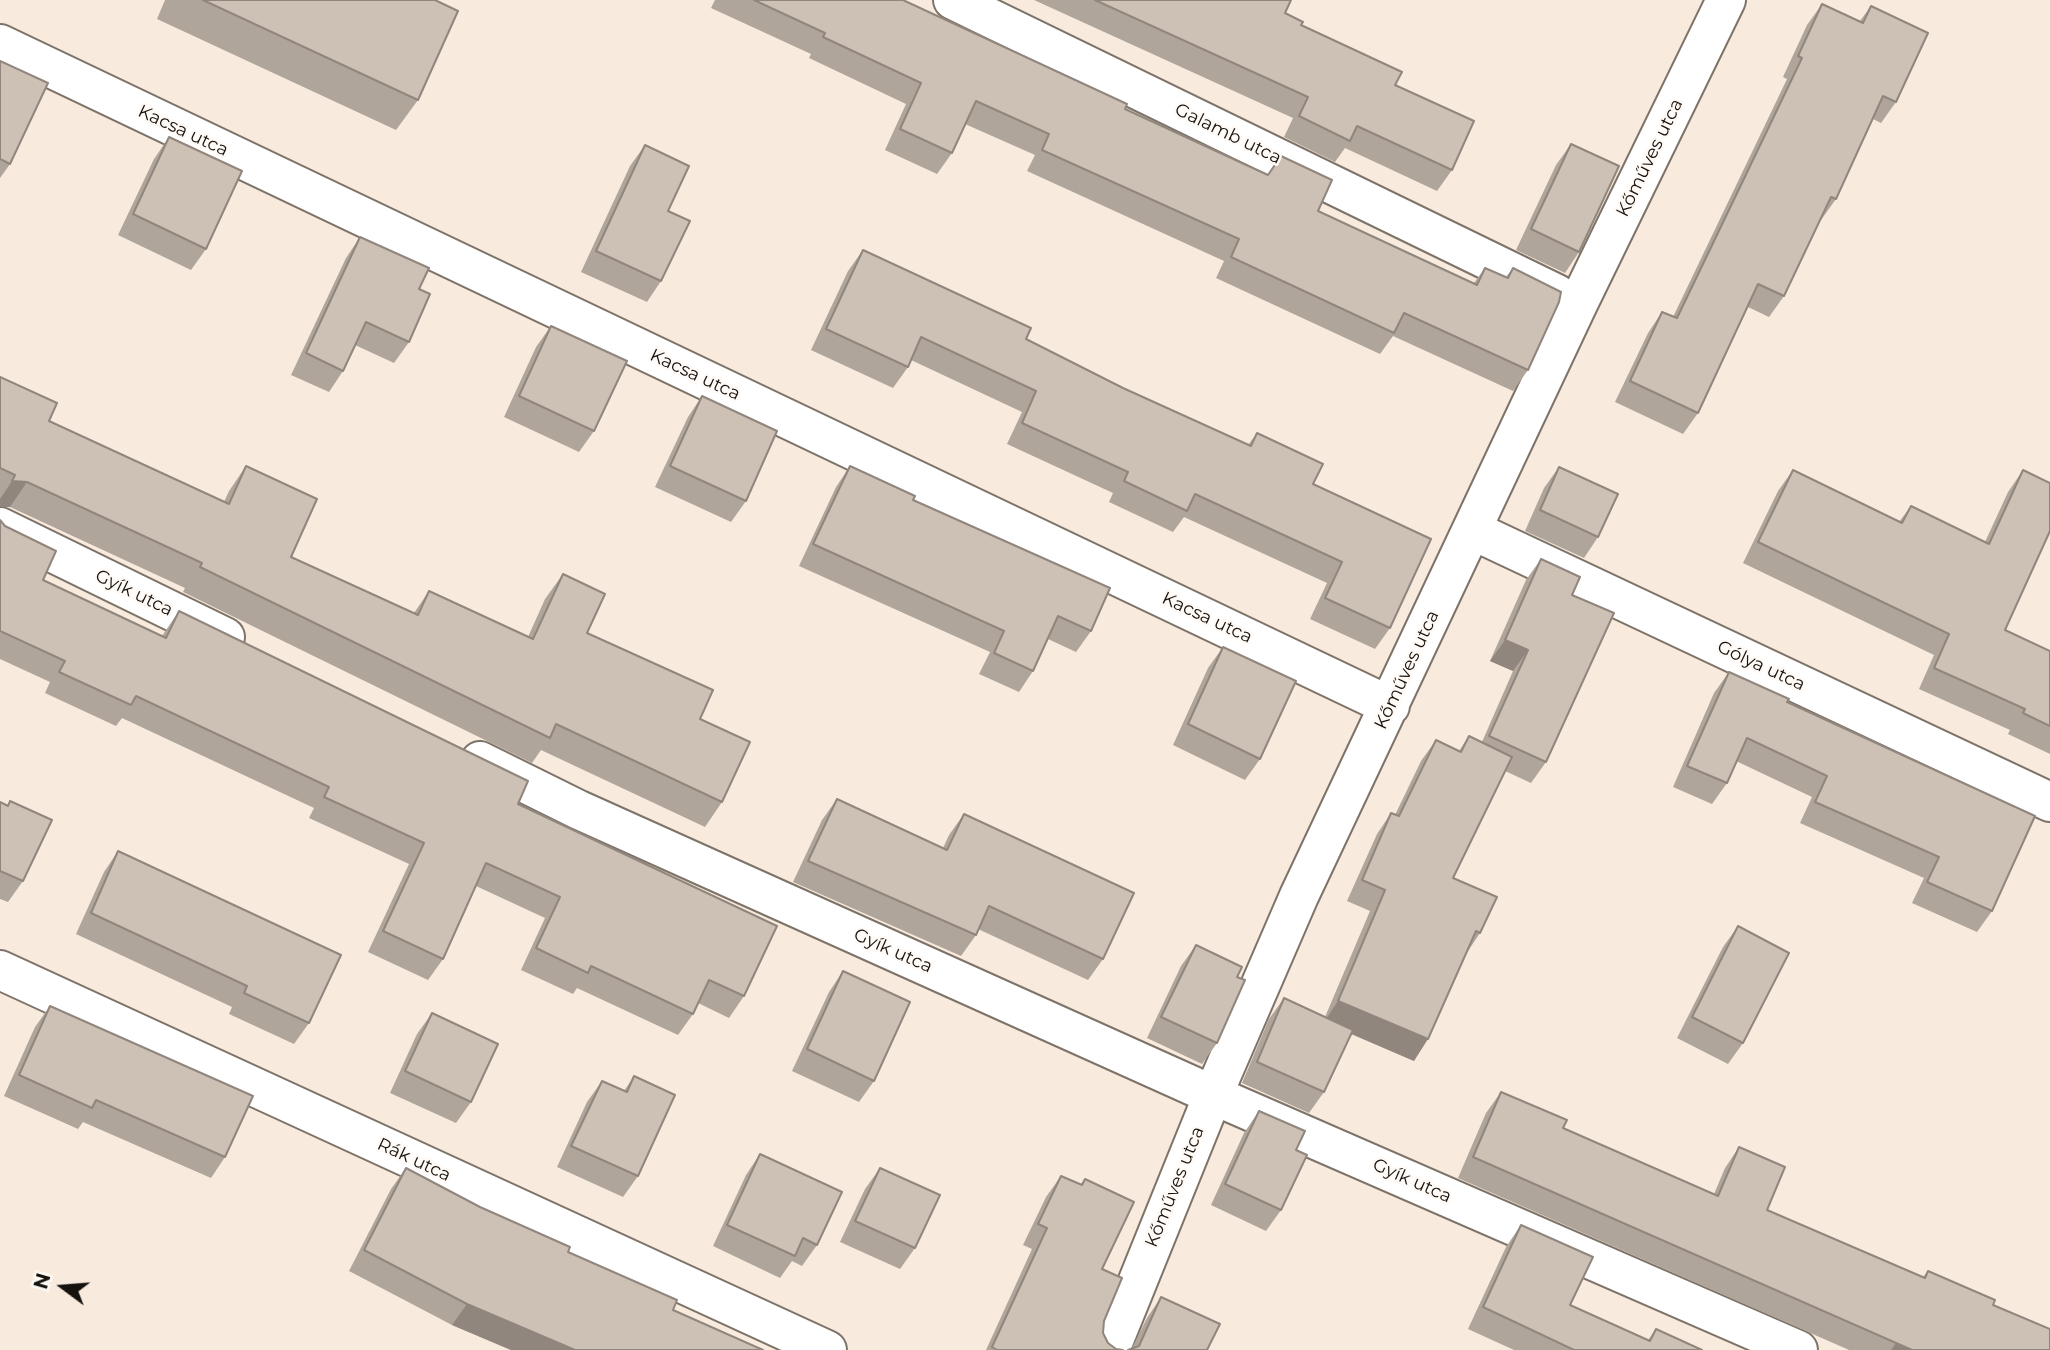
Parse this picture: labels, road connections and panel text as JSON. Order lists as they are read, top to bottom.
{
  "streets": {
    "street": [
      "Kacsa utca",
      "Galamb utca",
      "Kőműves utca",
      "Gyík utca",
      "Gólya utca",
      "Rák utca"
    ]
  },
  "crossings": [
    ["Kacsa utca", "Kőműves utca"],
    ["Galamb utca", "Kőműves utca"],
    ["Kőműves utca", "Gyík utca"],
    ["Kőműves utca", "Gólya utca"]
  ],
  "north": "left"
}
